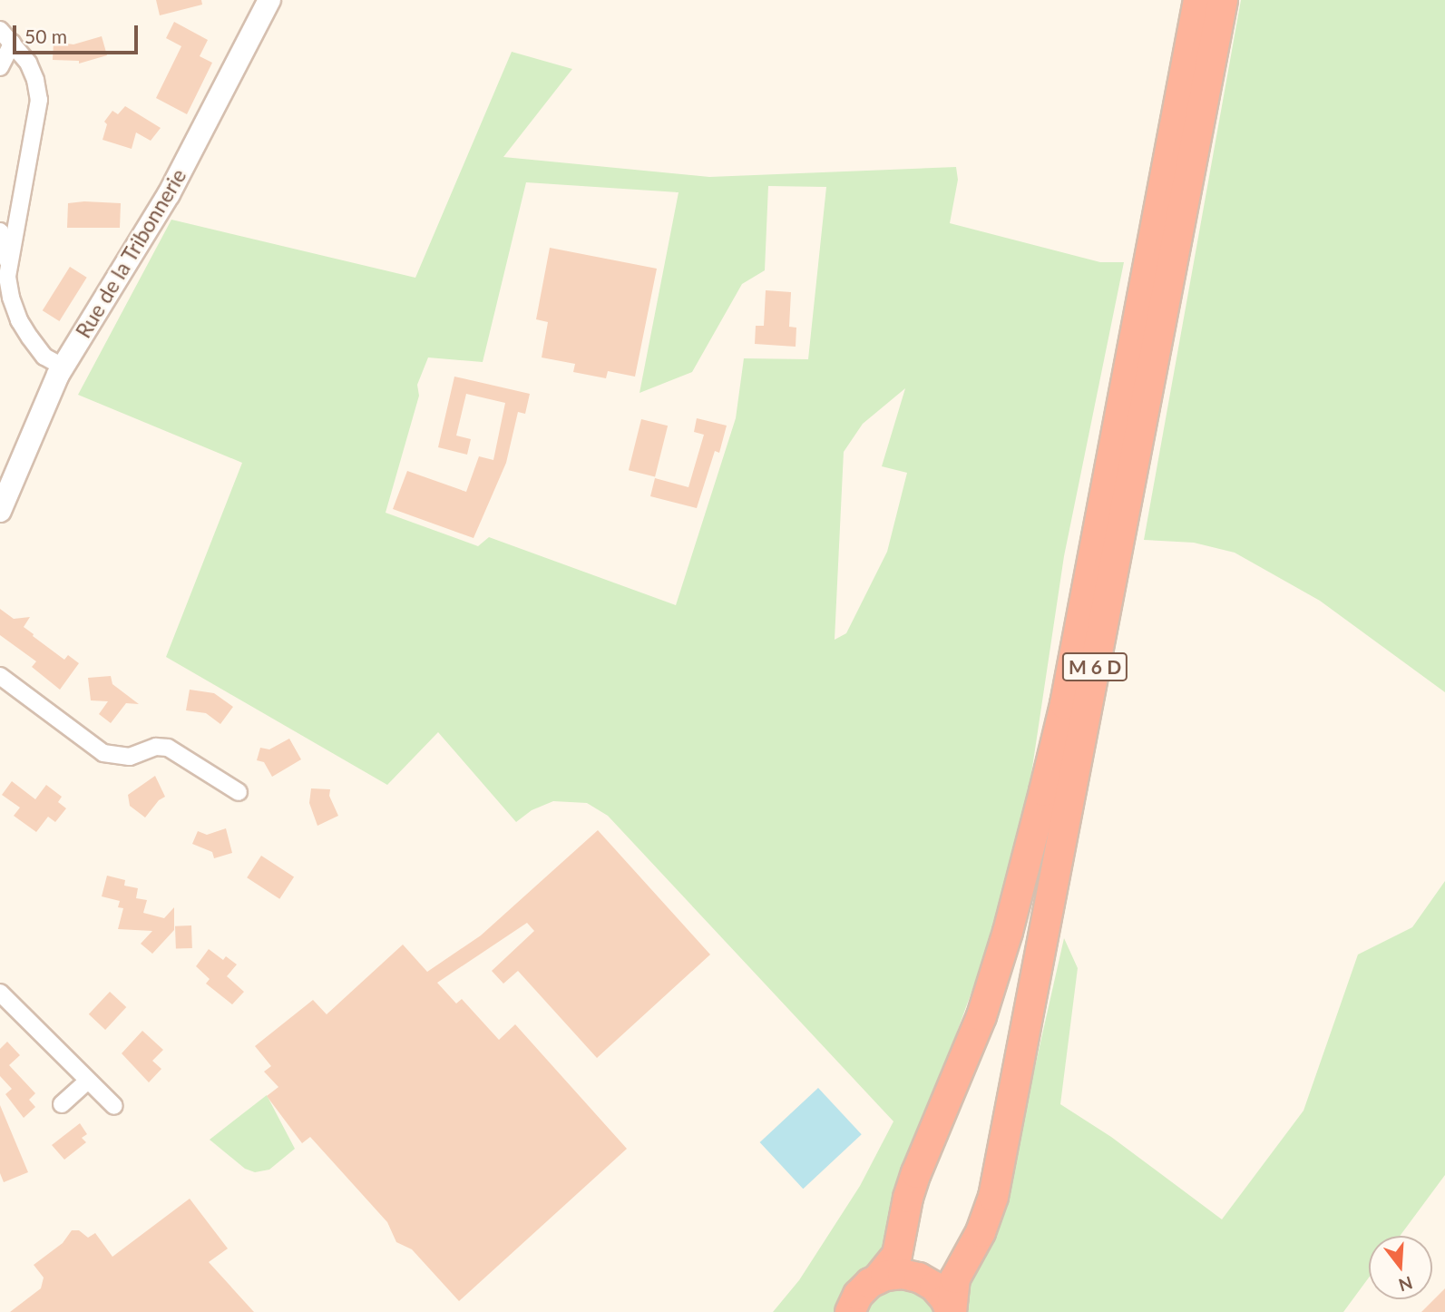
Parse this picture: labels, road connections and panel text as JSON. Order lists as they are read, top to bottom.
{
  "streets": {
    "highway": ["M 6 D"],
    "street": ["Rue de la Tribonnerie"]
  },
  "scale_bar": "50 m",
  "north": "bottom"
}
